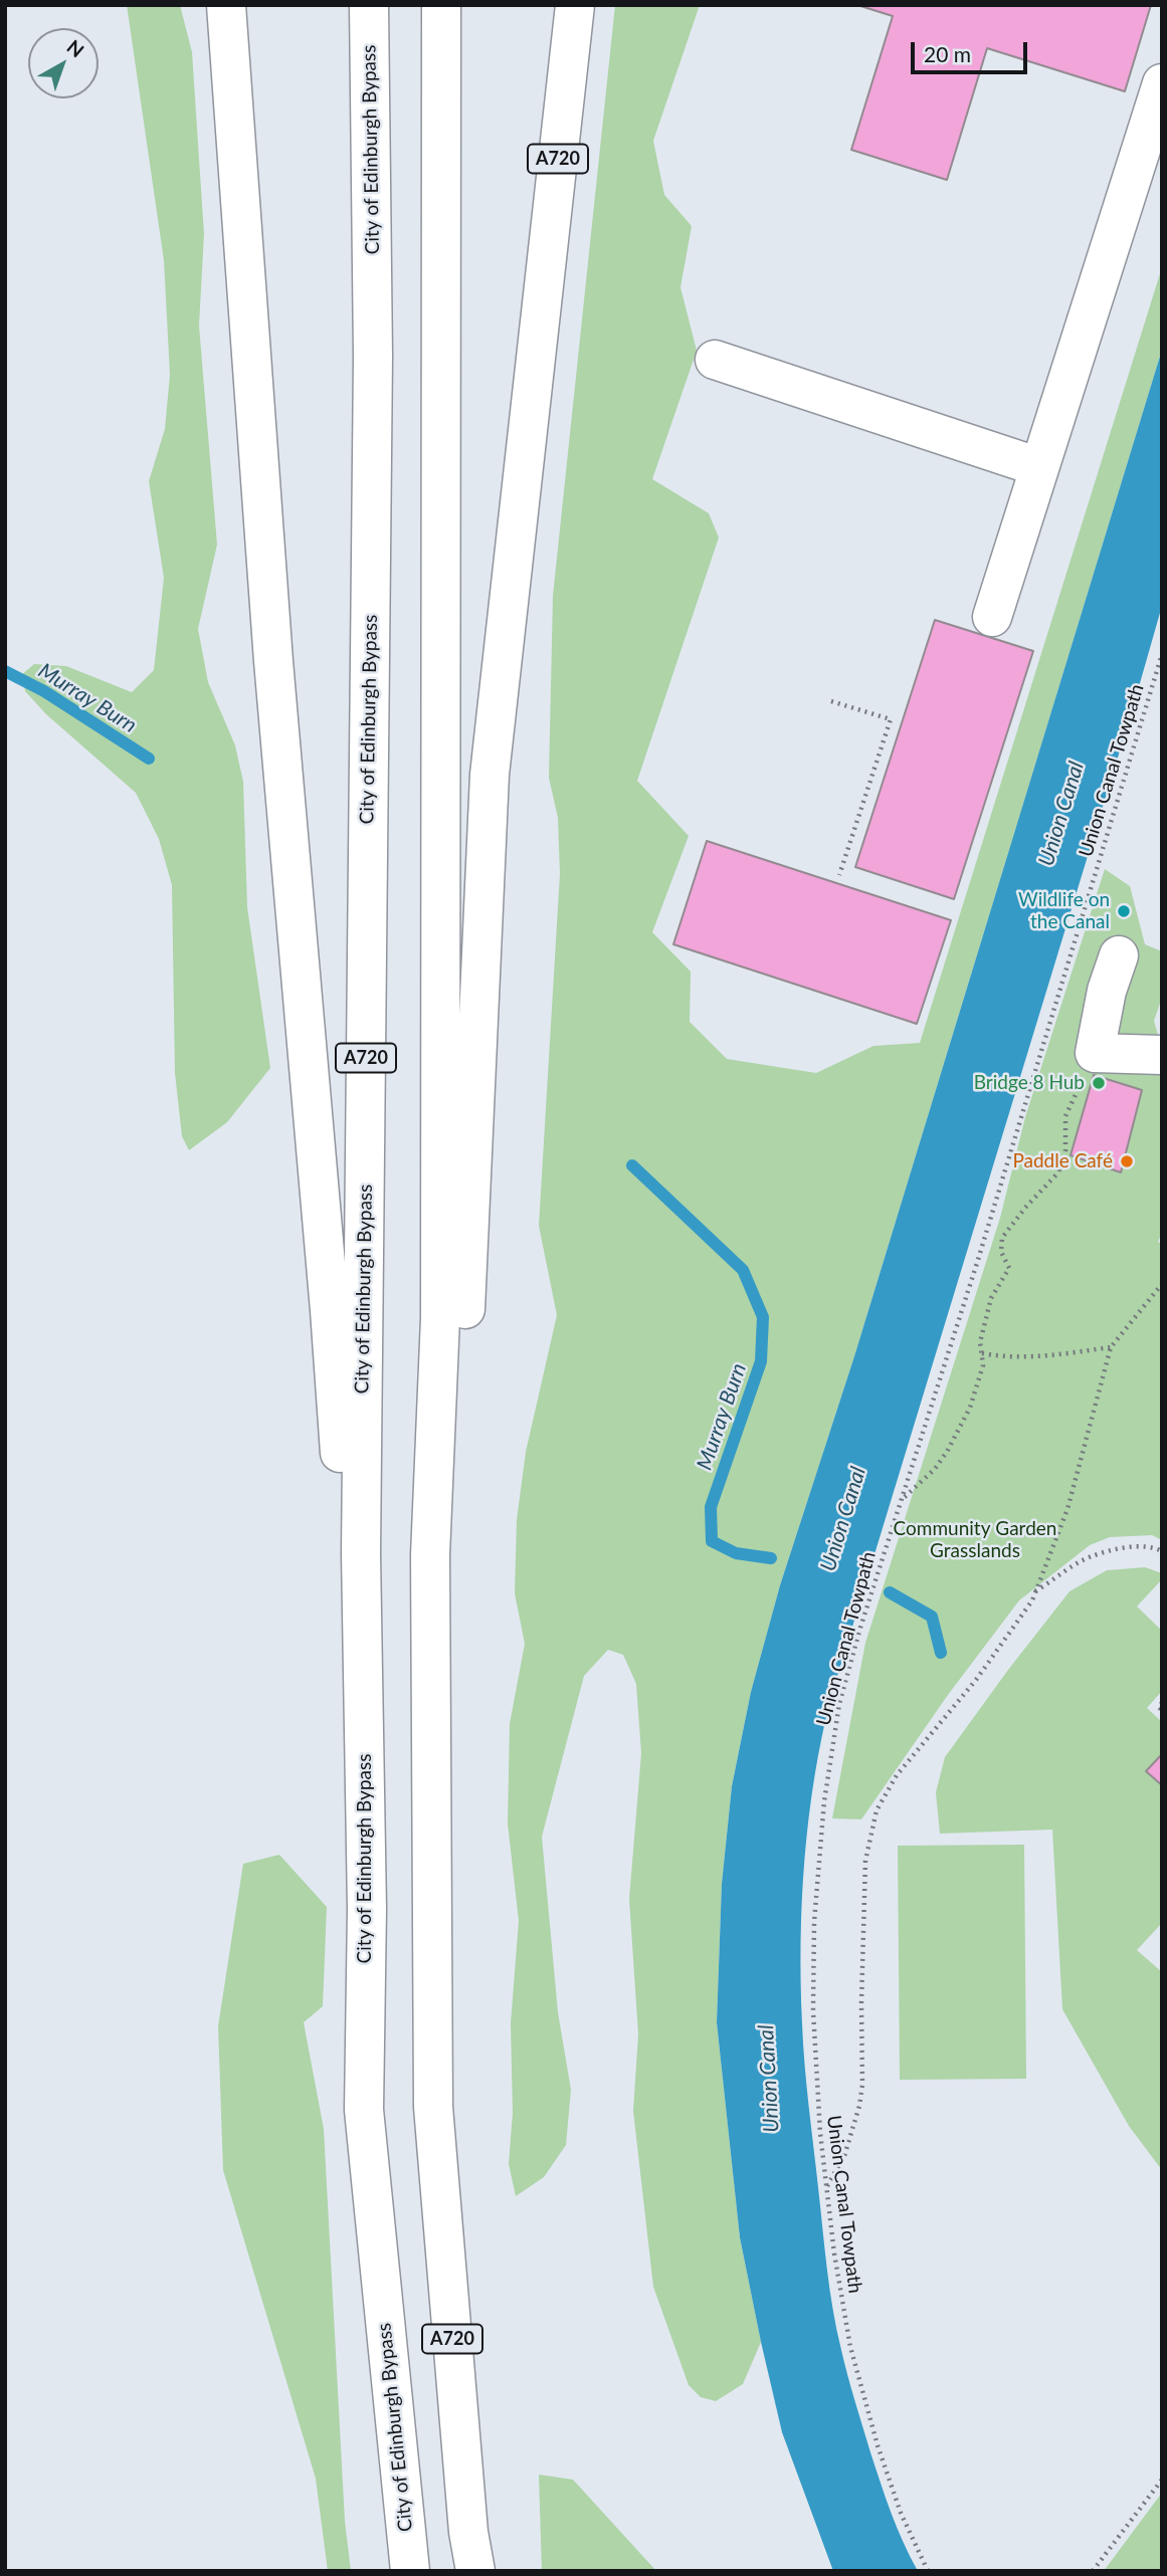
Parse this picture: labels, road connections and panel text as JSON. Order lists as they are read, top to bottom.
{
  "streets": {
    "main road": ["City of Edinburgh Bypass", "A720"],
    "path": ["Union Canal Towpath"]
  },
  "crossings": [
    ["City of Edinburgh Bypass", "A720"]
  ],
  "water": ["Murray Burn", "Union Canal"],
  "parks": ["Community Garden Grasslands"],
  "places": ["Wildlife on the Canal", "Bridge 8 Hub", "Paddle Café"],
  "scale_bar": "20 m",
  "north": "top right"
}
